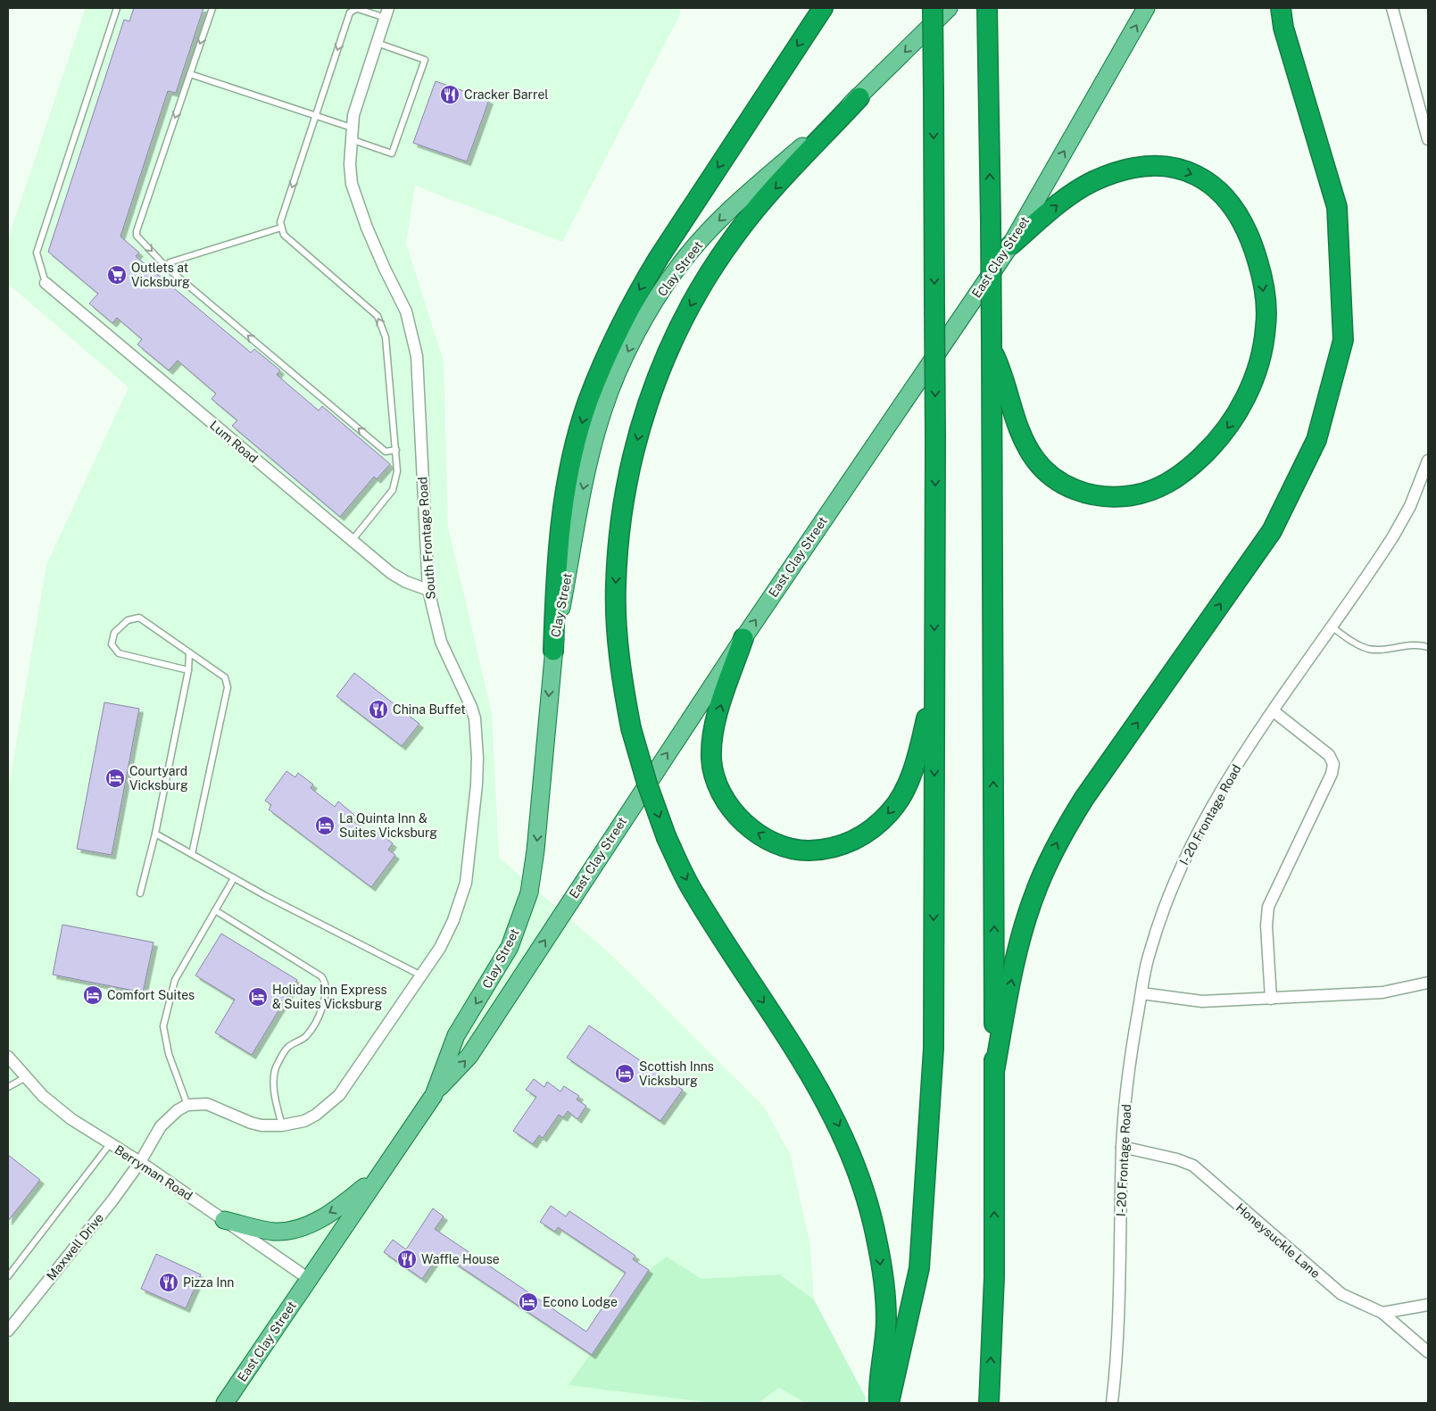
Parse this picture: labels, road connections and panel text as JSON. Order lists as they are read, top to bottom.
{
  "streets": {
    "main road": ["East Clay Street", "Clay Street"],
    "street": [
      "Lum Road",
      "South Frontage Road",
      "I- 20 Frontage Road",
      "Berryman Road",
      "Honeysuckle Lane",
      "Maxwell Drive"
    ]
  },
  "crossings": [
    ["East Clay Street", "Clay Street"],
    ["East Clay Street", "Berryman Road"],
    ["Clay Street", "Berryman Road"],
    ["Lum Road", "South Frontage Road"],
    ["I- 20 Frontage Road", "Honeysuckle Lane"],
    ["Berryman Road", "Maxwell Drive"]
  ],
  "one_way": ["East Clay Street", "Clay Street"],
  "places": {
    "restaurant": [
      "Cracker Barrel",
      "China Buffet",
      "Waffle House",
      "Pizza Inn"
    ],
    "supermarket": ["Outlets at Vicksburg"],
    "hotel": [
      "Courtyard Vicksburg",
      "La Quinta Inn & Suites Vicksburg",
      "Comfort Suites",
      "Holiday Inn Express & Suites Vicksburg",
      "Scottish Inns Vicksburg",
      "Econo Lodge"
    ]
  }
}
